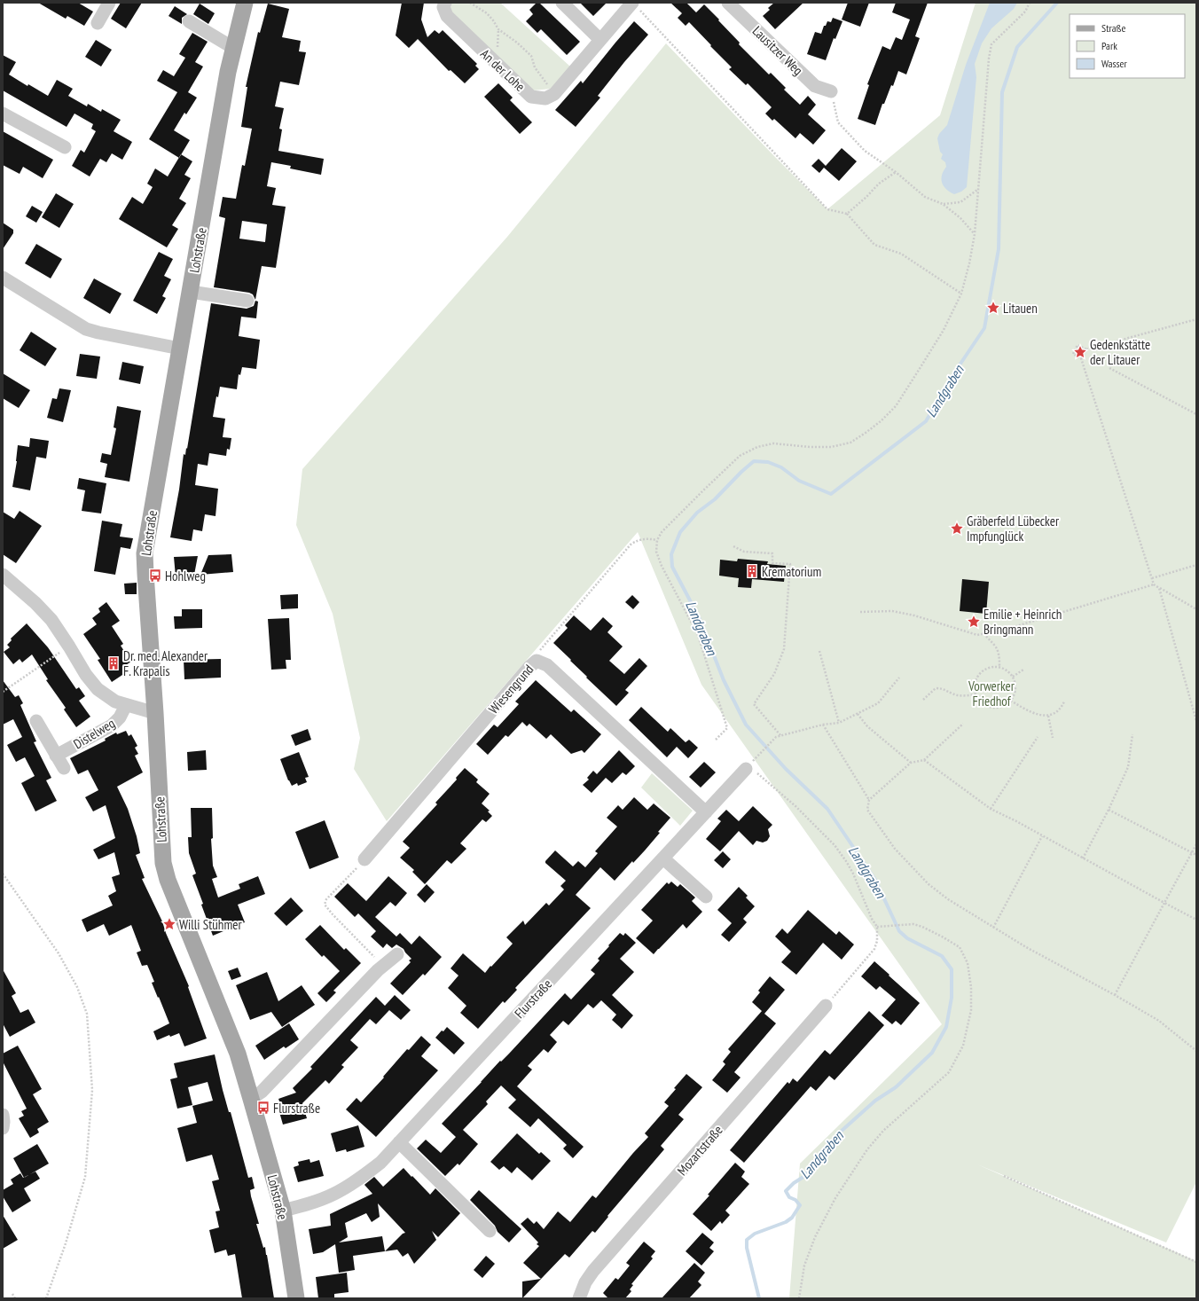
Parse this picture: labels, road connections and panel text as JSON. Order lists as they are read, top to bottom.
{
  "streets": {
    "main road": ["Lohstraße"],
    "street": [
      "Lausitzer Weg",
      "An der Lohe",
      "Wiesengrund",
      "Distelweg",
      "Flurstraße",
      "Mozartstraße"
    ]
  },
  "crossings": [
    ["Lohstraße", "Flurstraße"],
    ["Wiesengrund", "Flurstraße"]
  ],
  "water": ["Landgraben"],
  "parks": ["Vorwerker Friedhof"],
  "places": {
    "place": [
      "Litauen",
      "Gedenkstätte der Litauer",
      "Gräberfeld Lübecker Impfunglück",
      "Emilie + Heinrich Bringmann",
      "Willi Stühmer"
    ],
    "building": ["Krematorium", "Dr. med. Alexander F. Krapalis"],
    "bus stop": ["Hohlweg", "Flurstraße"]
  },
  "legend": ["Straße", "Park", "Wasser"]
}
